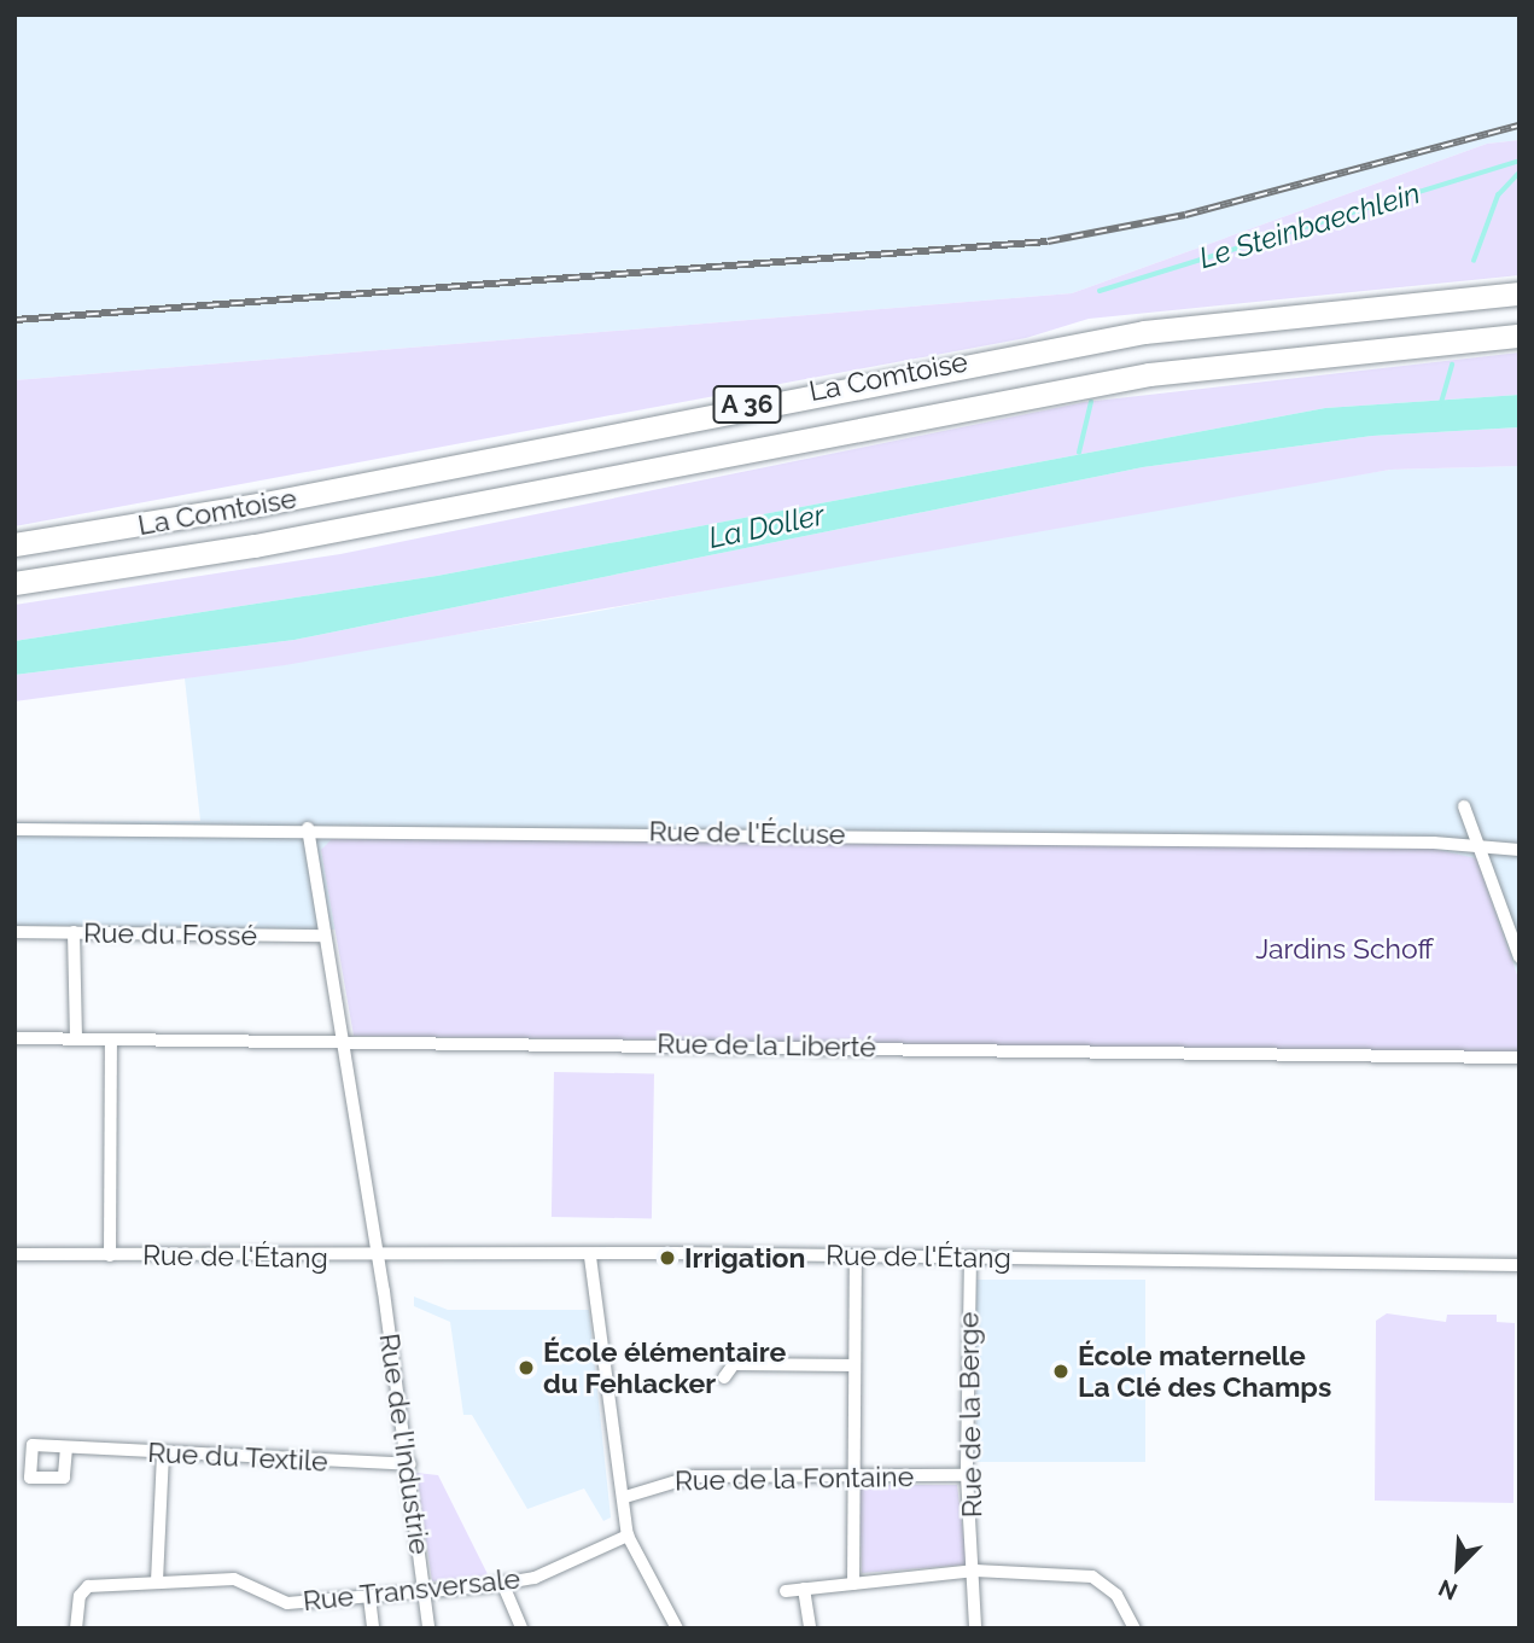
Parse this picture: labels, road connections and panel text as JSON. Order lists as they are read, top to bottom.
{
  "streets": {
    "highway": ["La Comtoise", "A 36"],
    "street": [
      "Rue de l'Écluse",
      "Rue du Fossé",
      "Rue de la Liberté",
      "Rue de l'Étang",
      "Rue de la Berge",
      "Rue de l'Industrie",
      "Rue du Textile",
      "Rue de la Fontaine",
      "Rue Transversale"
    ]
  },
  "crossings": [
    ["Rue de l'Écluse", "Rue de l'Industrie"],
    ["Rue du Fossé", "Rue de l'Industrie"],
    ["Rue de la Liberté", "Rue de l'Industrie"],
    ["Rue de l'Étang", "Rue de la Berge"],
    ["Rue de l'Étang", "Rue de l'Industrie"],
    ["Rue de la Berge", "Rue de la Fontaine"],
    ["Rue de l'Industrie", "Rue du Textile"],
    ["Rue de l'Industrie", "Rue Transversale"]
  ],
  "water": ["Le Steinbaechlein", "La Doller"],
  "parks": ["Jardins Schoff"],
  "places": ["Irrigation", "École élémentaire du Fehlacker", "École maternelle La Clé des Champs"],
  "north": "bottom left"
}
